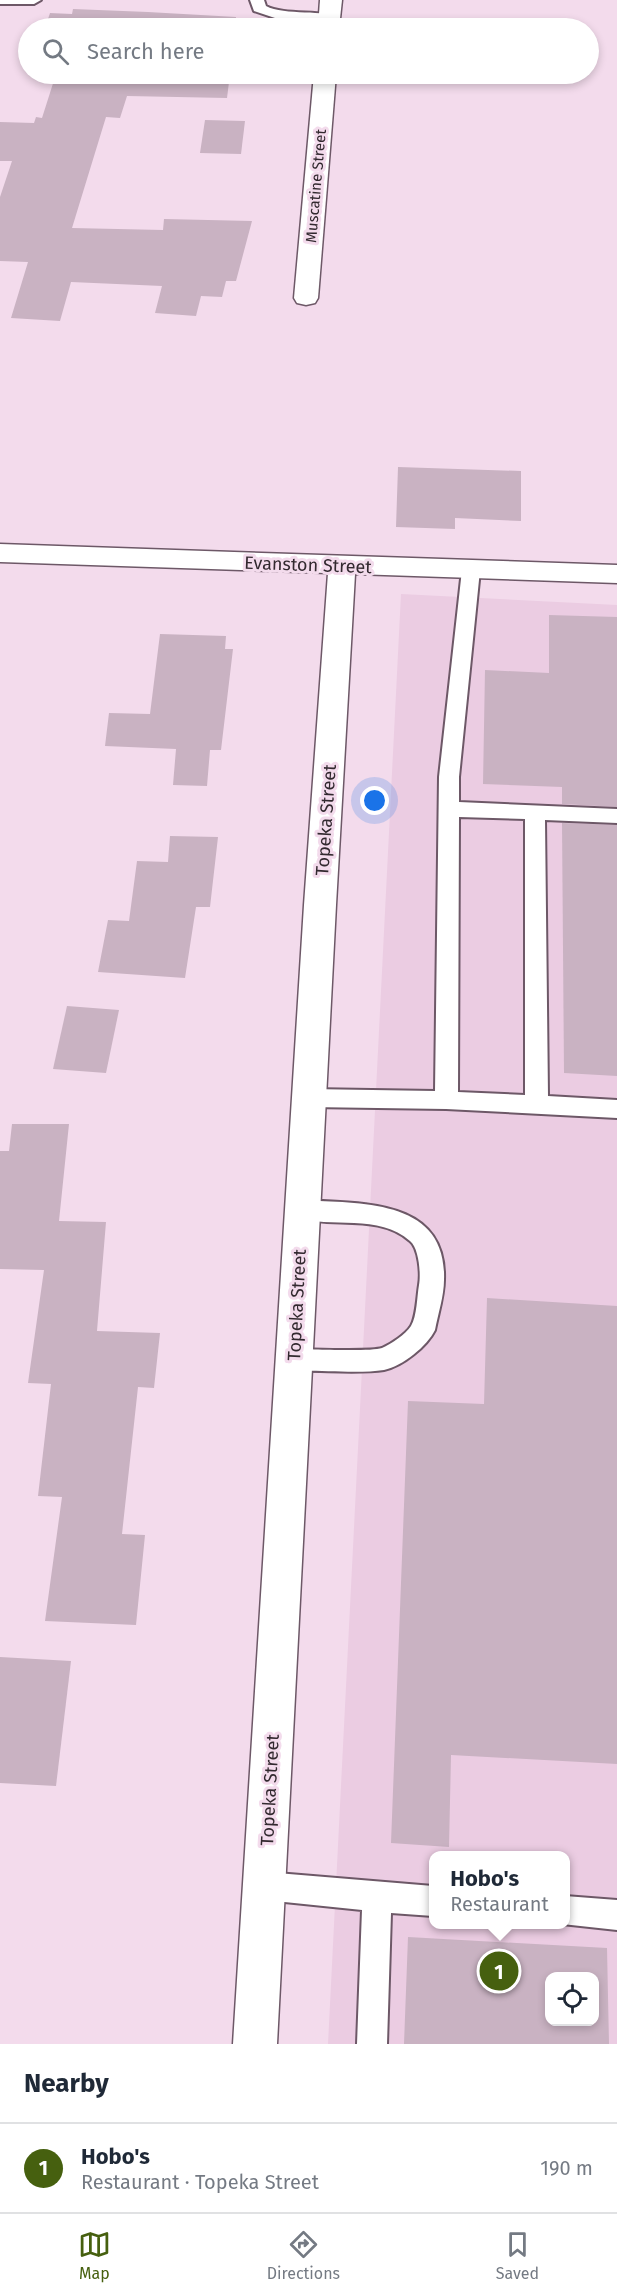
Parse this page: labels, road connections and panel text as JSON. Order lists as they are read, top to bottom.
{
  "streets": {
    "street": ["Muscatine Street", "Evanston Street", "Topeka Street"]
  },
  "crossings": [
    ["Evanston Street", "Topeka Street"]
  ],
  "page": {
    "search": "Search here",
    "popup": ["Hobo's", "Restaurant"],
    "pins": "1",
    "heading": "Nearby",
    "list": [
      {
        "mark": "1",
        "name": "Hobo's",
        "note": "Restaurant · Topeka Street",
        "value": "190 m"
      }
    ],
    "nav": ["Map", "Directions", "Saved"]
  }
}
